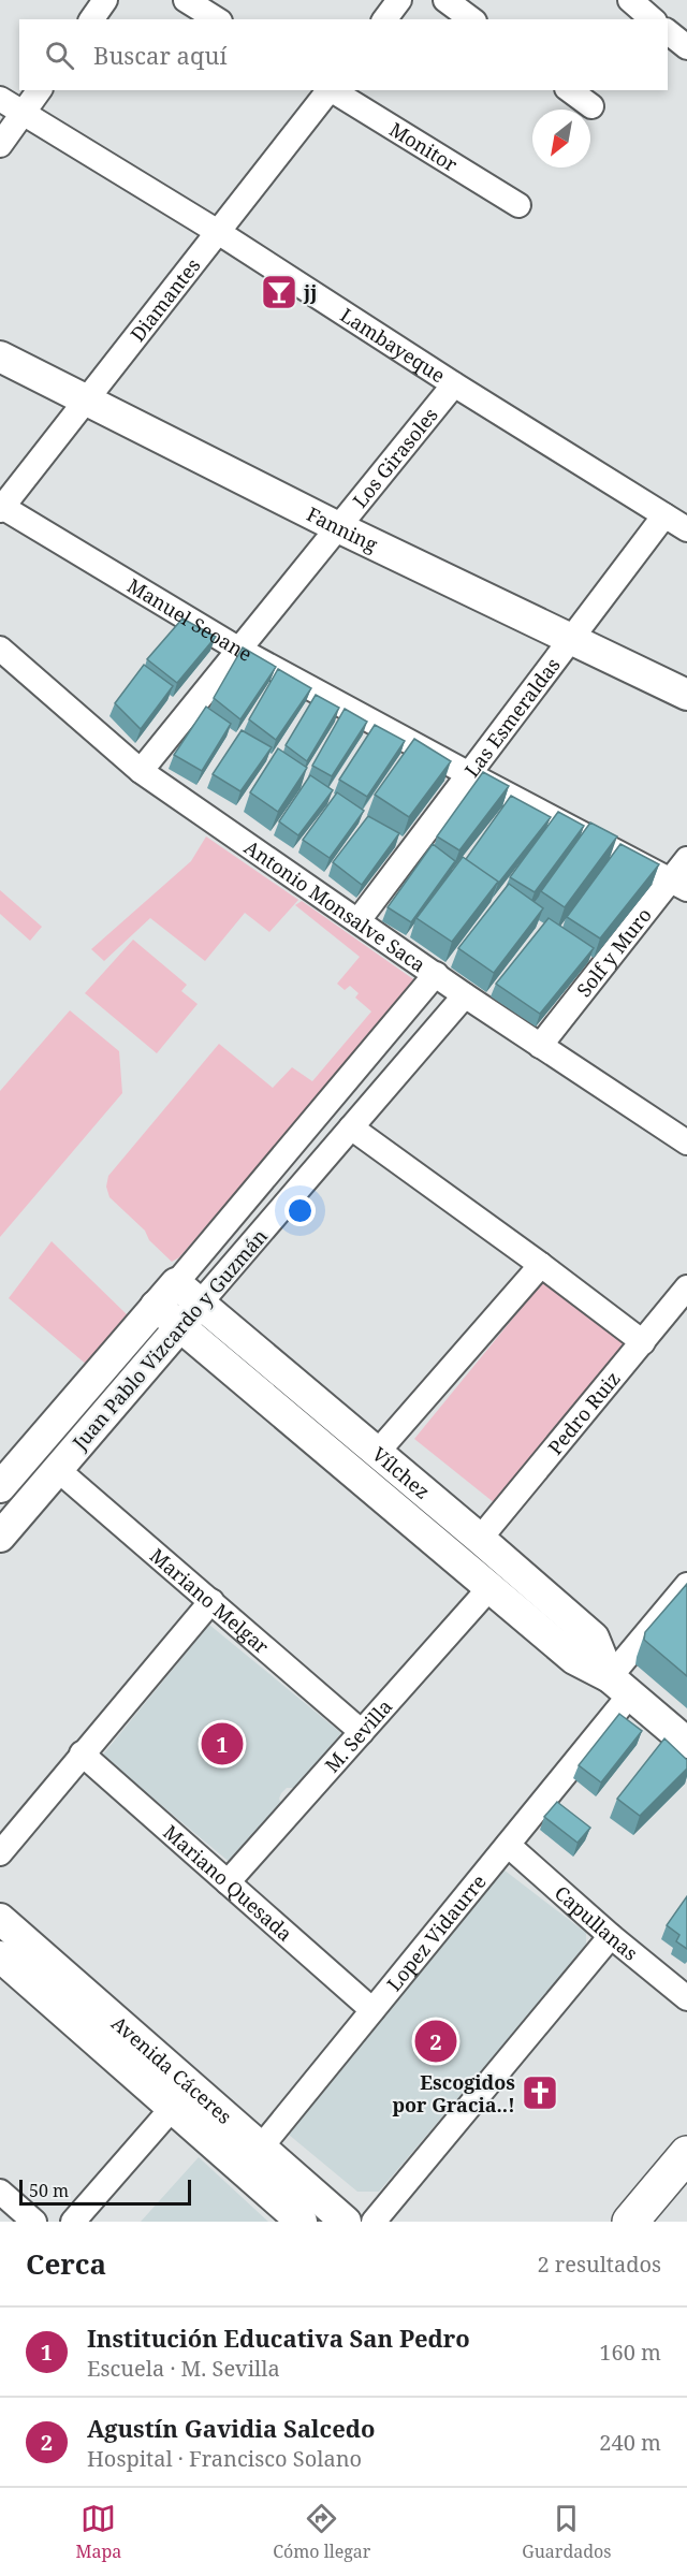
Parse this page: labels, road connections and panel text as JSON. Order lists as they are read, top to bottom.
{
  "streets": {
    "street": [
      "Monitor",
      "Diamantes",
      "Lambayeque",
      "Los Girasoles",
      "Fanning",
      "Manuel Seoane",
      "Las Esmeraldas",
      "Antonio Monsalve Saca",
      "Solf y Muro",
      "Juan Pablo Vizcardo y Guzmán",
      "Pedro Ruiz",
      "Vílchez",
      "Mariano Melgar",
      "M. Sevilla",
      "Mariano Quesada",
      "Capullanas",
      "Lopez Vidaurre",
      "Avenida Cáceres"
    ]
  },
  "crossings": [
    ["Diamantes", "Lambayeque"],
    ["Diamantes", "Fanning"],
    ["Diamantes", "Manuel Seoane"],
    ["Lambayeque", "Los Girasoles"],
    ["Lambayeque", "Las Esmeraldas"],
    ["Los Girasoles", "Fanning"],
    ["Los Girasoles", "Manuel Seoane"],
    ["Los Girasoles", "Antonio Monsalve Saca"],
    ["Fanning", "Las Esmeraldas"],
    ["Manuel Seoane", "Las Esmeraldas"],
    ["Manuel Seoane", "Solf y Muro"],
    ["Las Esmeraldas", "Antonio Monsalve Saca"],
    ["Antonio Monsalve Saca", "Solf y Muro"],
    ["Antonio Monsalve Saca", "Juan Pablo Vizcardo y Guzmán"],
    ["Juan Pablo Vizcardo y Guzmán", "Vílchez"],
    ["Juan Pablo Vizcardo y Guzmán", "Mariano Melgar"],
    ["Pedro Ruiz", "Vílchez"],
    ["Vílchez", "M. Sevilla"],
    ["Vílchez", "Lopez Vidaurre"],
    ["Mariano Melgar", "M. Sevilla"],
    ["M. Sevilla", "Mariano Quesada"],
    ["Mariano Quesada", "Lopez Vidaurre"],
    ["Capullanas", "Lopez Vidaurre"],
    ["Lopez Vidaurre", "Avenida Cáceres"]
  ],
  "places": {
    "bar": ["jj"],
    "church": ["Escogidos por Gracia..!"]
  },
  "scale_bar": "50 m",
  "north": "bottom left",
  "page": {
    "search": "Buscar aquí",
    "pins": ["1", "2"],
    "scale": "50 m",
    "heading": ["Cerca", "2 resultados"],
    "list": [
      {
        "mark": "1",
        "name": "Institución Educativa San Pedro",
        "note": "Escuela · M. Sevilla",
        "value": "160 m"
      },
      {
        "mark": "2",
        "name": "Agustín Gavidia Salcedo",
        "note": "Hospital · Francisco Solano",
        "value": "240 m"
      }
    ],
    "nav": ["Mapa", "Cómo llegar", "Guardados"]
  }
}
